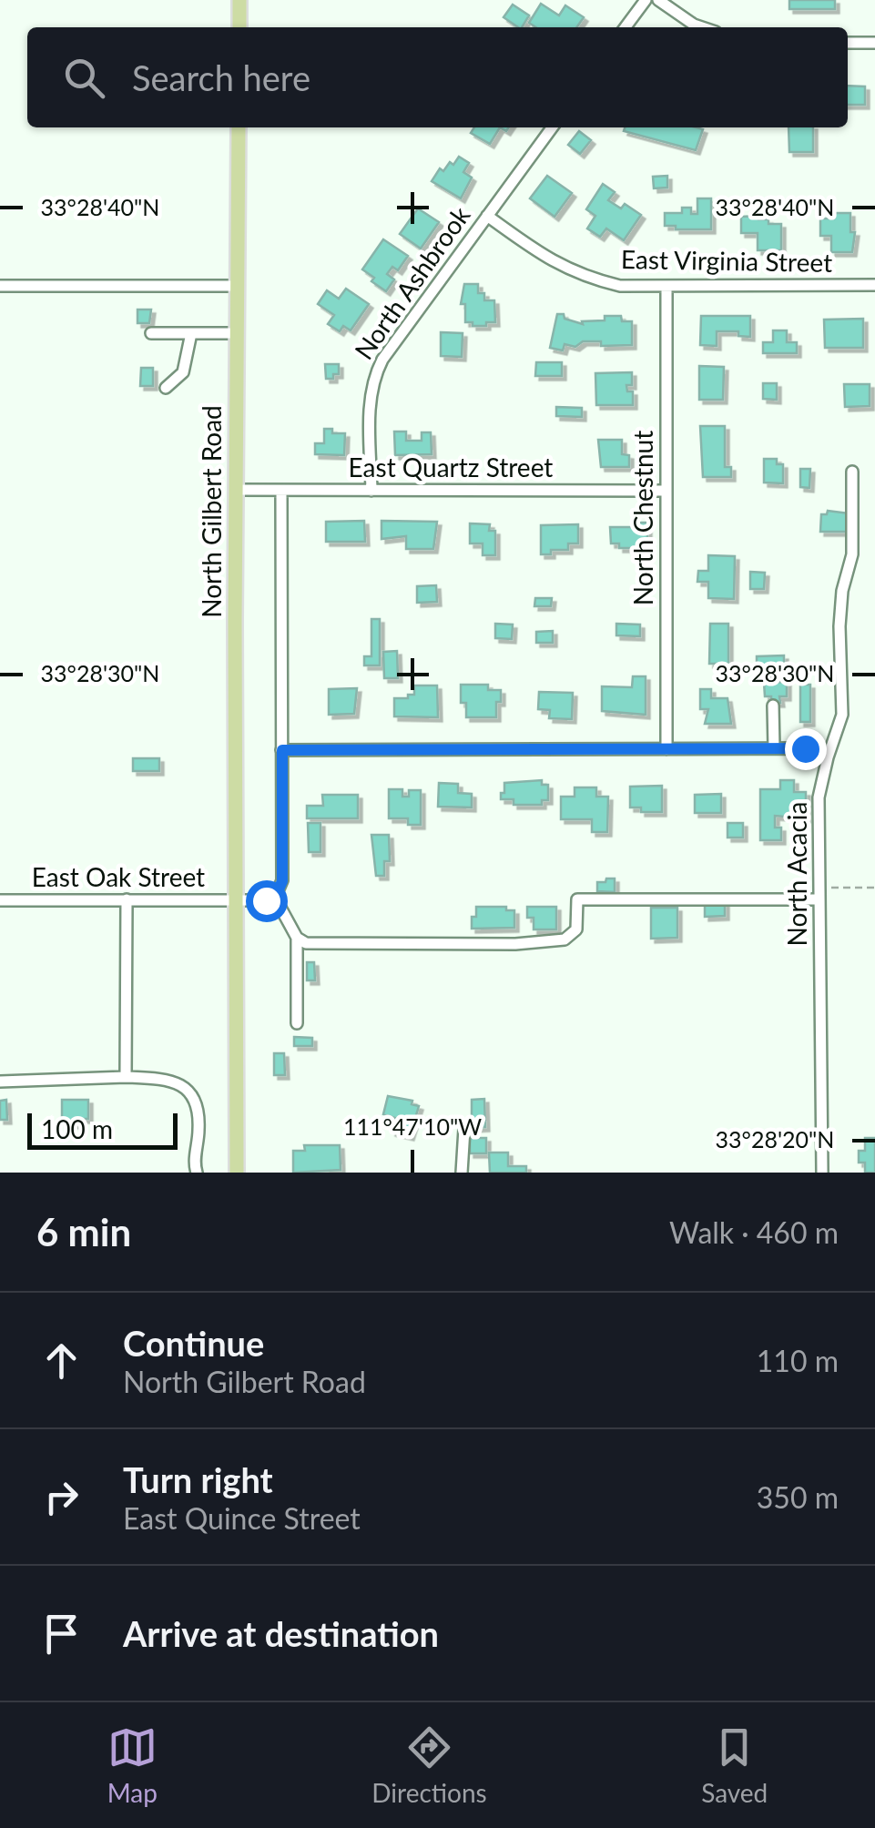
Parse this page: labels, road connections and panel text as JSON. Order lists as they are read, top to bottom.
{
  "streets": {
    "main road": ["North Gilbert Road"],
    "street": [
      "East Virginia Street",
      "North Ashbrook",
      "East Quartz Street",
      "North Chestnut",
      "North Acacia",
      "East Oak Street"
    ]
  },
  "crossings": [
    ["East Virginia Street", "North Ashbrook"],
    ["East Virginia Street", "North Chestnut"],
    ["North Ashbrook", "East Quartz Street"],
    ["East Quartz Street", "North Gilbert Road"],
    ["East Quartz Street", "North Chestnut"],
    ["North Gilbert Road", "East Oak Street"]
  ],
  "scale_bar": "100 m",
  "page": {
    "search": "Search here",
    "scale": "100 m",
    "heading": ["6 min", "Walk · 460 m"],
    "list": [
      ["Continue", "North Gilbert Road", "110 m"],
      ["Turn right", "East Quince Street", "350 m"],
      "Arrive at destination"
    ],
    "nav": ["Map", "Directions", "Saved"]
  },
  "coordinates": [
    "33°28'40\"N",
    "33°28'30\"N",
    "111°47'10\"W",
    "33°28'20\"N"
  ]
}
